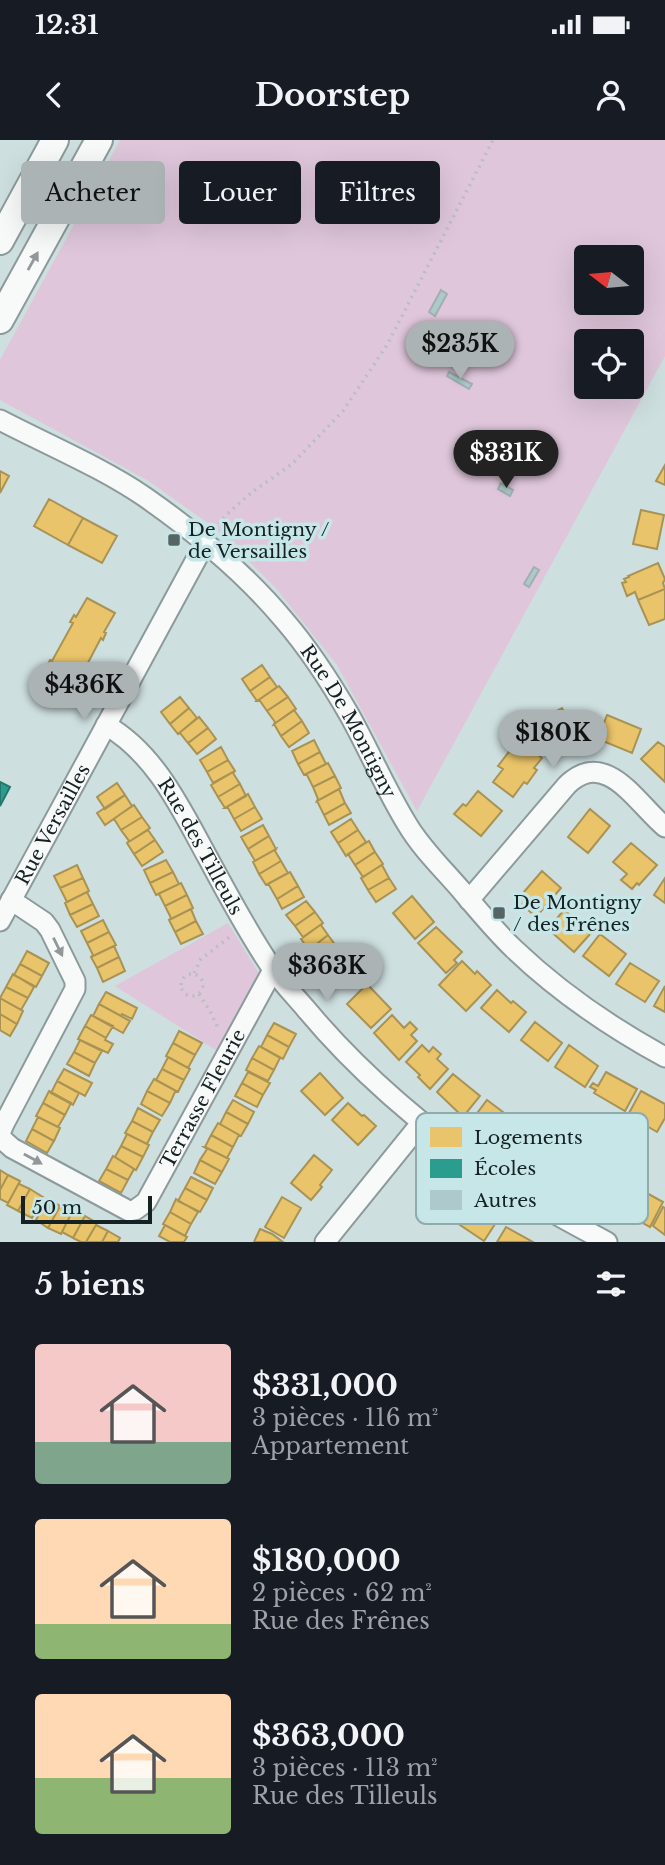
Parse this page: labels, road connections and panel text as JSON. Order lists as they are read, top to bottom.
{
  "streets": {
    "street": [
      "Rue De Montigny",
      "Rue Versailles",
      "Rue des Tilleuls",
      "Terrasse Fleurie"
    ]
  },
  "crossings": [
    ["Rue De Montigny", "Rue Versailles"],
    ["Rue Versailles", "Rue des Tilleuls"],
    ["Rue Versailles", "Terrasse Fleurie"],
    ["Rue des Tilleuls", "Terrasse Fleurie"]
  ],
  "places": {
    "transit": ["De Montigny / de Versailles", "De Montigny / des Frênes"]
  },
  "legend": ["Logements", "Écoles", "Autres"],
  "scale_bar": "50 m",
  "north": "left",
  "page": {
    "status": "12:31",
    "header": "Doorstep",
    "chip": ["Acheter", "Louer", "Filtres"],
    "price": [
      "$235K",
      "$331K",
      "$436K",
      "$180K",
      "$363K"
    ],
    "scale": "50 m",
    "heading": "5 biens",
    "list": [
      {
        "name": "$331,000",
        "note": "3 pièces · 116 m² · Appartement"
      },
      {
        "name": "$180,000",
        "note": "2 pièces · 62 m² · Rue des Frênes"
      },
      {
        "name": "$363,000",
        "note": "3 pièces · 113 m² · Rue des Tilleuls"
      }
    ]
  }
}
